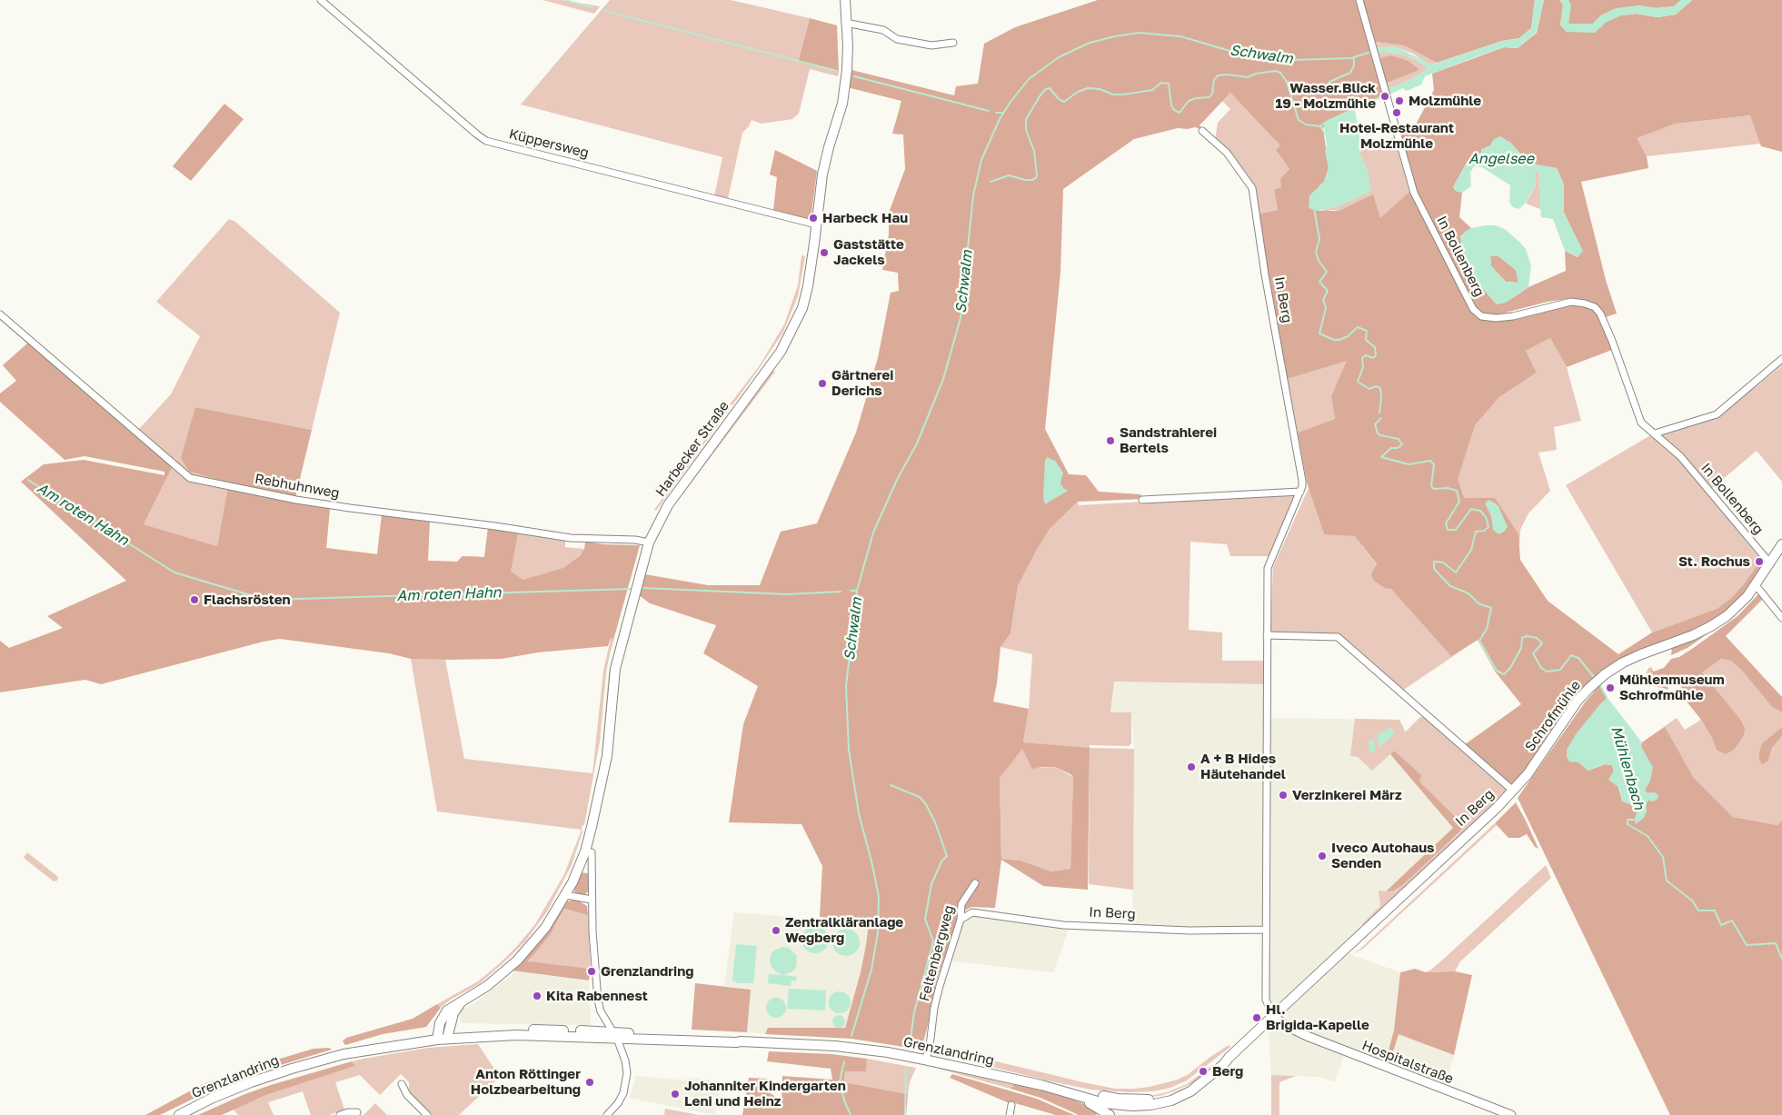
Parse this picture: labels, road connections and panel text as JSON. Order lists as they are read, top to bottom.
{
  "streets": {
    "main road": [
      "In Berg",
      "Harbecker Straße",
      "Schrofmühle",
      "Grenzlandring"
    ],
    "street": [
      "Küppersweg",
      "In Bollenberg",
      "Rebhuhnweg",
      "Feltenbergweg",
      "Hospitalstraße"
    ]
  },
  "crossings": [
    ["Küppersweg", "Harbecker Straße"],
    ["In Bollenberg", "Schrofmühle"],
    ["In Berg", "Schrofmühle"],
    ["In Berg", "Feltenbergweg"],
    ["In Berg", "Grenzlandring"],
    ["In Berg", "Hospitalstraße"],
    ["Harbecker Straße", "Rebhuhnweg"],
    ["Harbecker Straße", "Grenzlandring"],
    ["Feltenbergweg", "Grenzlandring"]
  ],
  "water": [
    "Schwalm",
    "Angelsee",
    "Am roten Hahn",
    "Mühlenbach"
  ],
  "places": [
    "Wasser.Blick 19 - Molzmühle",
    "Molzmühle",
    "Hotel-Restaurant Molzmühle",
    "Harbeck Hau",
    "Gaststätte Jackels",
    "Gärtnerei Derichs",
    "Sandstrahlerei Bertels",
    "St. Rochus",
    "Flachsrösten",
    "Mühlenmuseum Schrofmühle",
    "A + B Hides Häutehandel",
    "Verzinkerei März",
    "Iveco Autohaus Senden",
    "Zentralkläranlage Wegberg",
    "Grenzlandring",
    "Kita Rabennest",
    "Hl. Brigida-Kapelle",
    "Berg",
    "Anton Röttinger Holzbearbeitung",
    "Johanniter Kindergarten Leni und Heinz"
  ]
}
